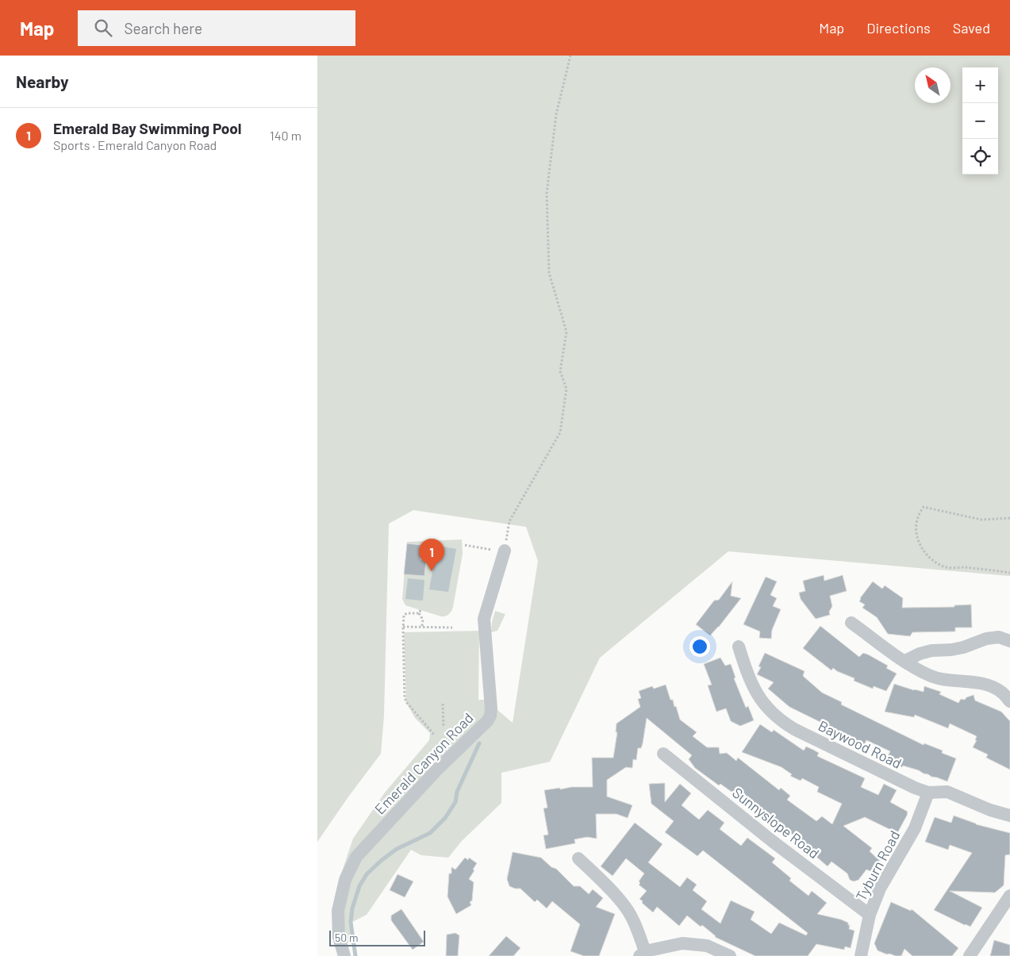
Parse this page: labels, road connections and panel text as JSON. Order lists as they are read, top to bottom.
{
  "streets": {
    "street": [
      "Baywood Road",
      "Emerald Canyon Road",
      "Sunnyslope Road",
      "Tyburn Road"
    ]
  },
  "crossings": [
    ["Baywood Road", "Tyburn Road"],
    ["Sunnyslope Road", "Tyburn Road"]
  ],
  "scale_bar": "50 m",
  "north": "top left",
  "page": {
    "header": "Map",
    "search": "Search here",
    "nav": ["Map", "Directions", "Saved"],
    "heading": "Nearby",
    "map_buttons": ["+", "−"],
    "list": [
      {
        "mark": "1",
        "name": "Emerald Bay Swimming Pool",
        "note": "Sports · Emerald Canyon Road",
        "value": "140 m"
      }
    ],
    "pins": "1",
    "scale": "50 m"
  }
}
